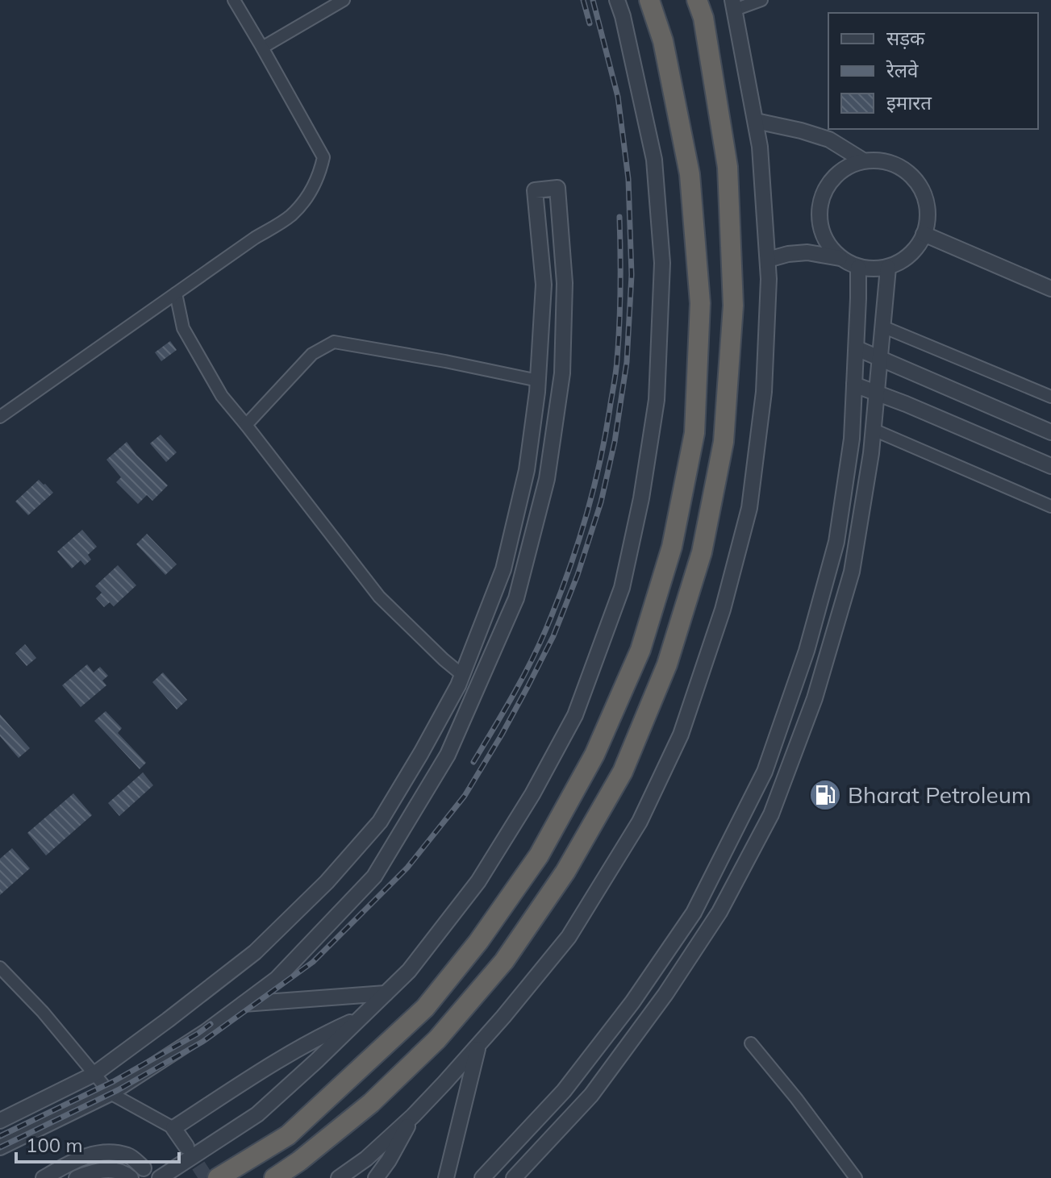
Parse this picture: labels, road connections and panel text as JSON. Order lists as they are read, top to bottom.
{
  "places": {
    "fuel station": ["Bharat Petroleum"]
  },
  "legend": ["सड़क", "रेलवे", "इमारत"],
  "scale_bar": "100 m"
}
